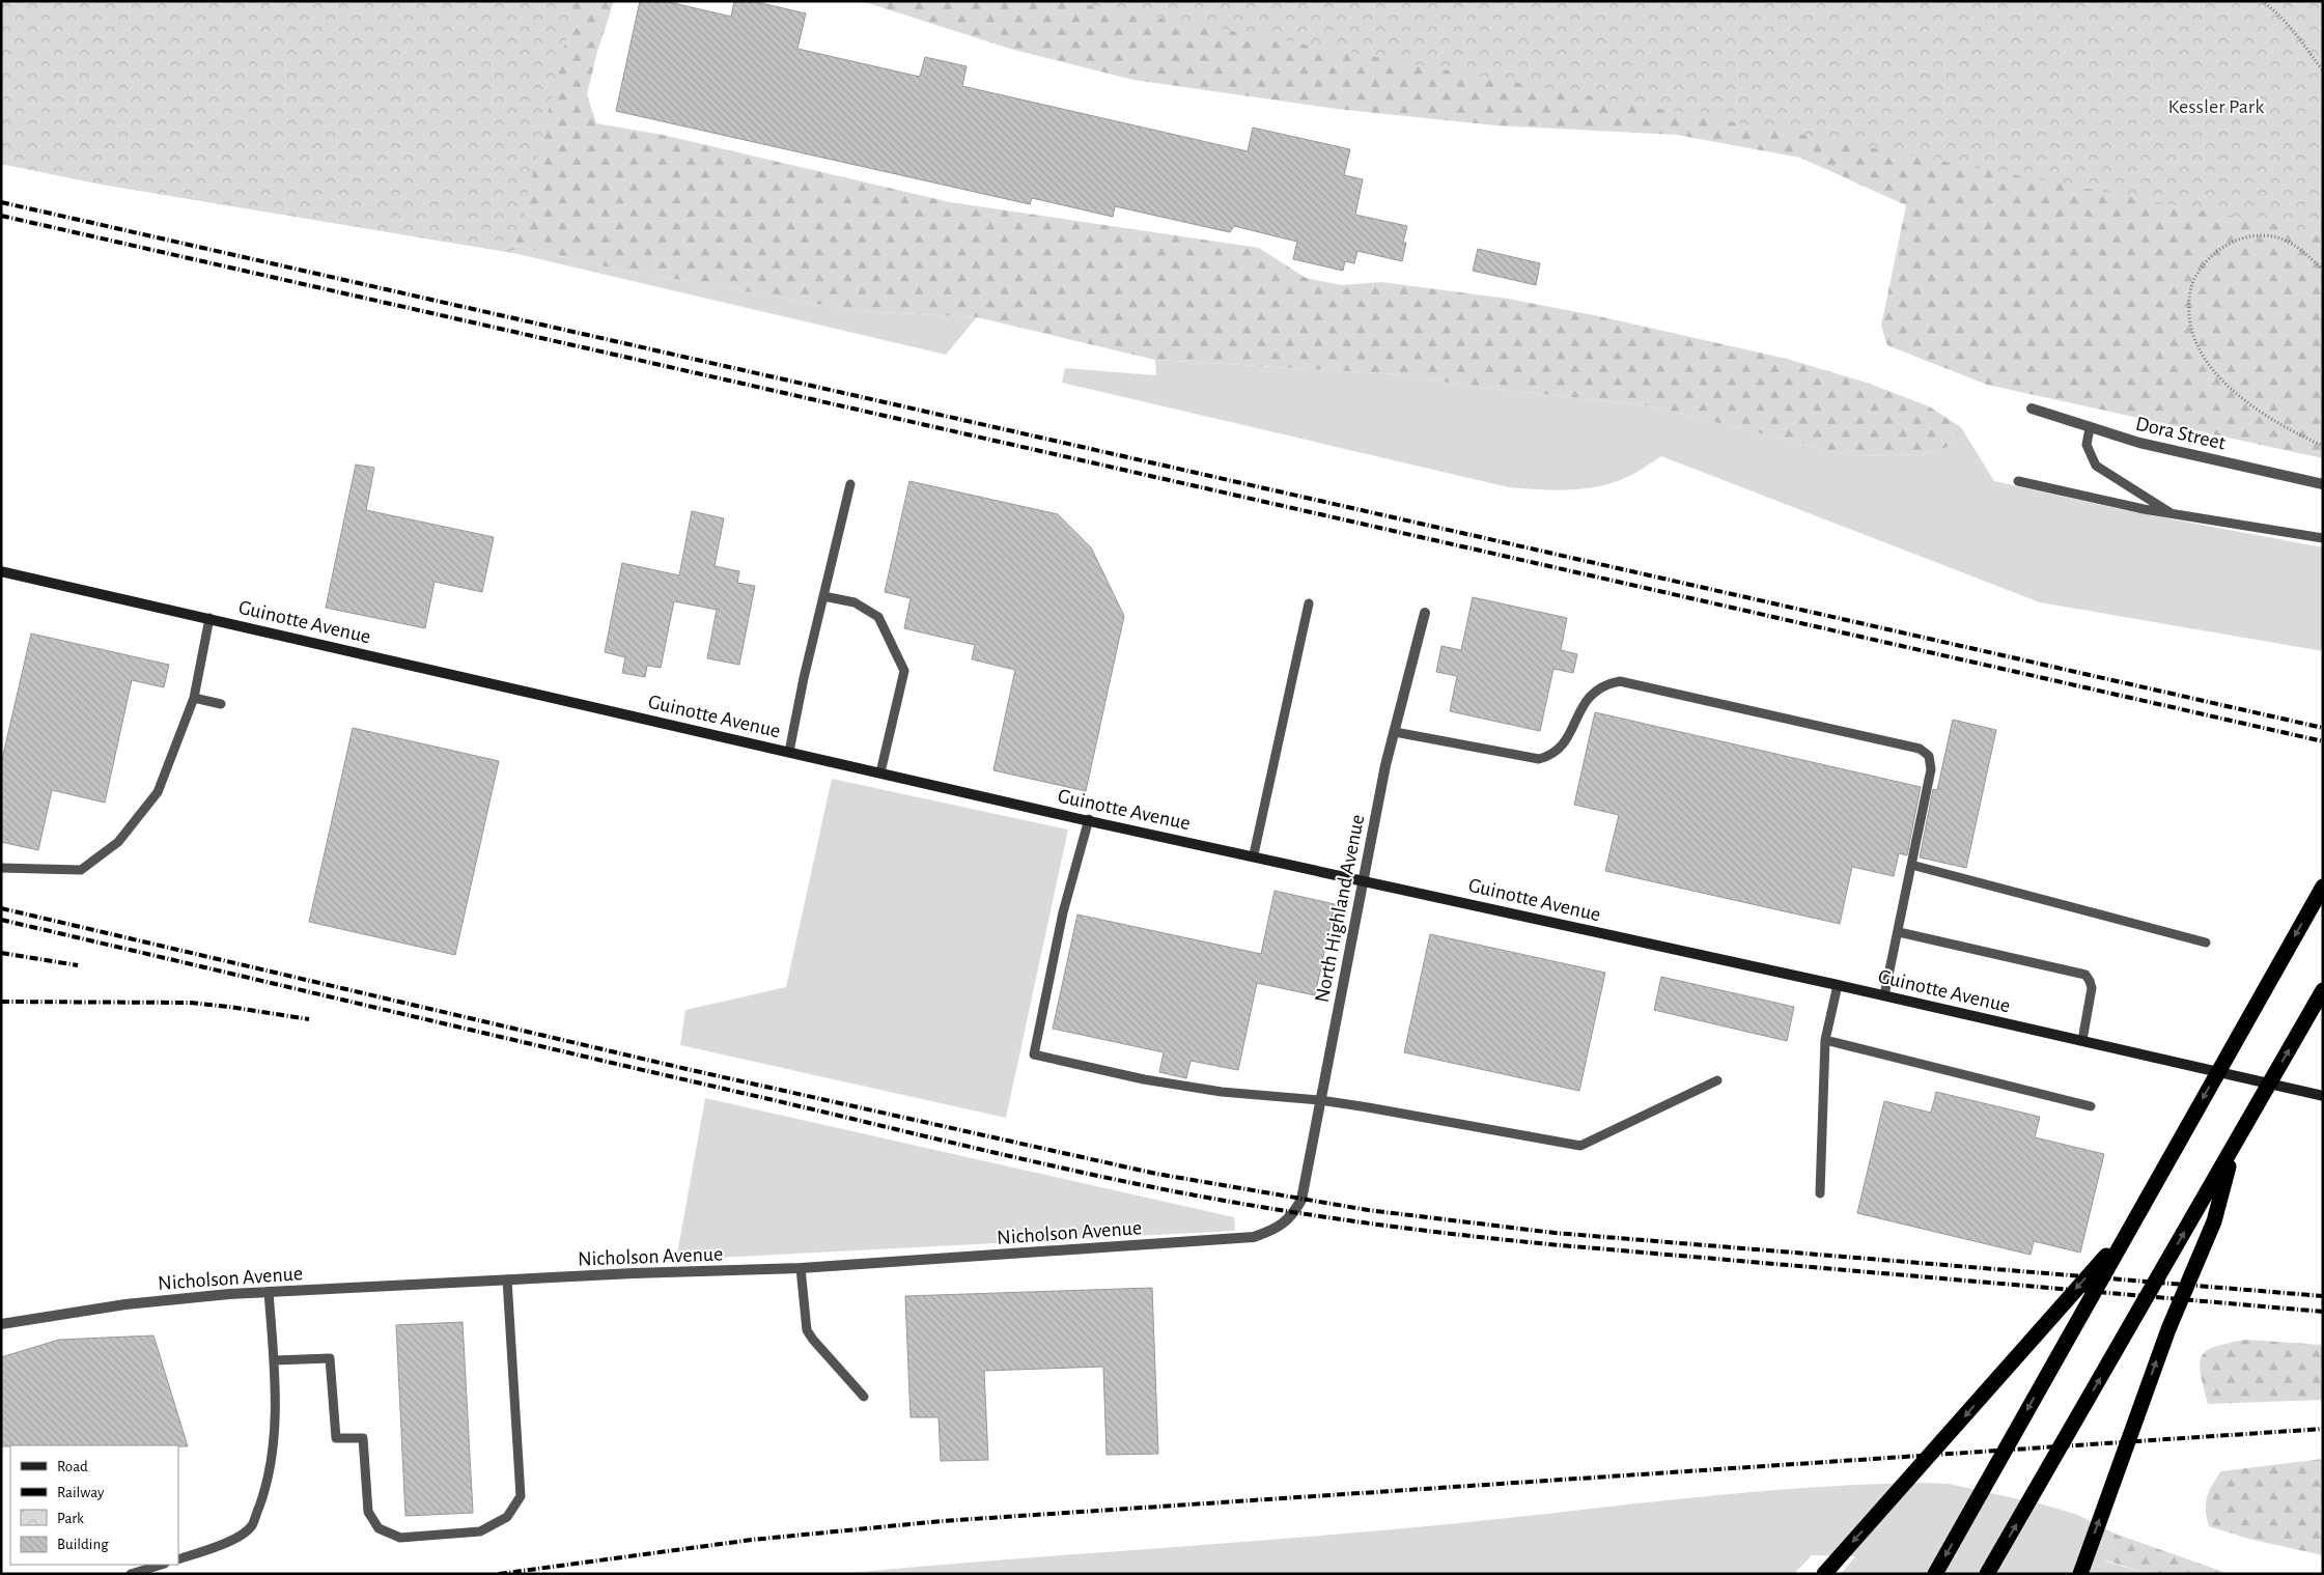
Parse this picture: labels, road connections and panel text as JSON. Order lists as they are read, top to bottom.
{
  "streets": {
    "street": [
      "Dora Street",
      "Guinotte Avenue",
      "North Highland Avenue",
      "Nicholson Avenue"
    ]
  },
  "crossings": [
    ["Guinotte Avenue", "North Highland Avenue"],
    ["North Highland Avenue", "Nicholson Avenue"]
  ],
  "parks": ["Kessler Park"],
  "legend": [
    "Road",
    "Railway",
    "Park",
    "Building"
  ]
}
